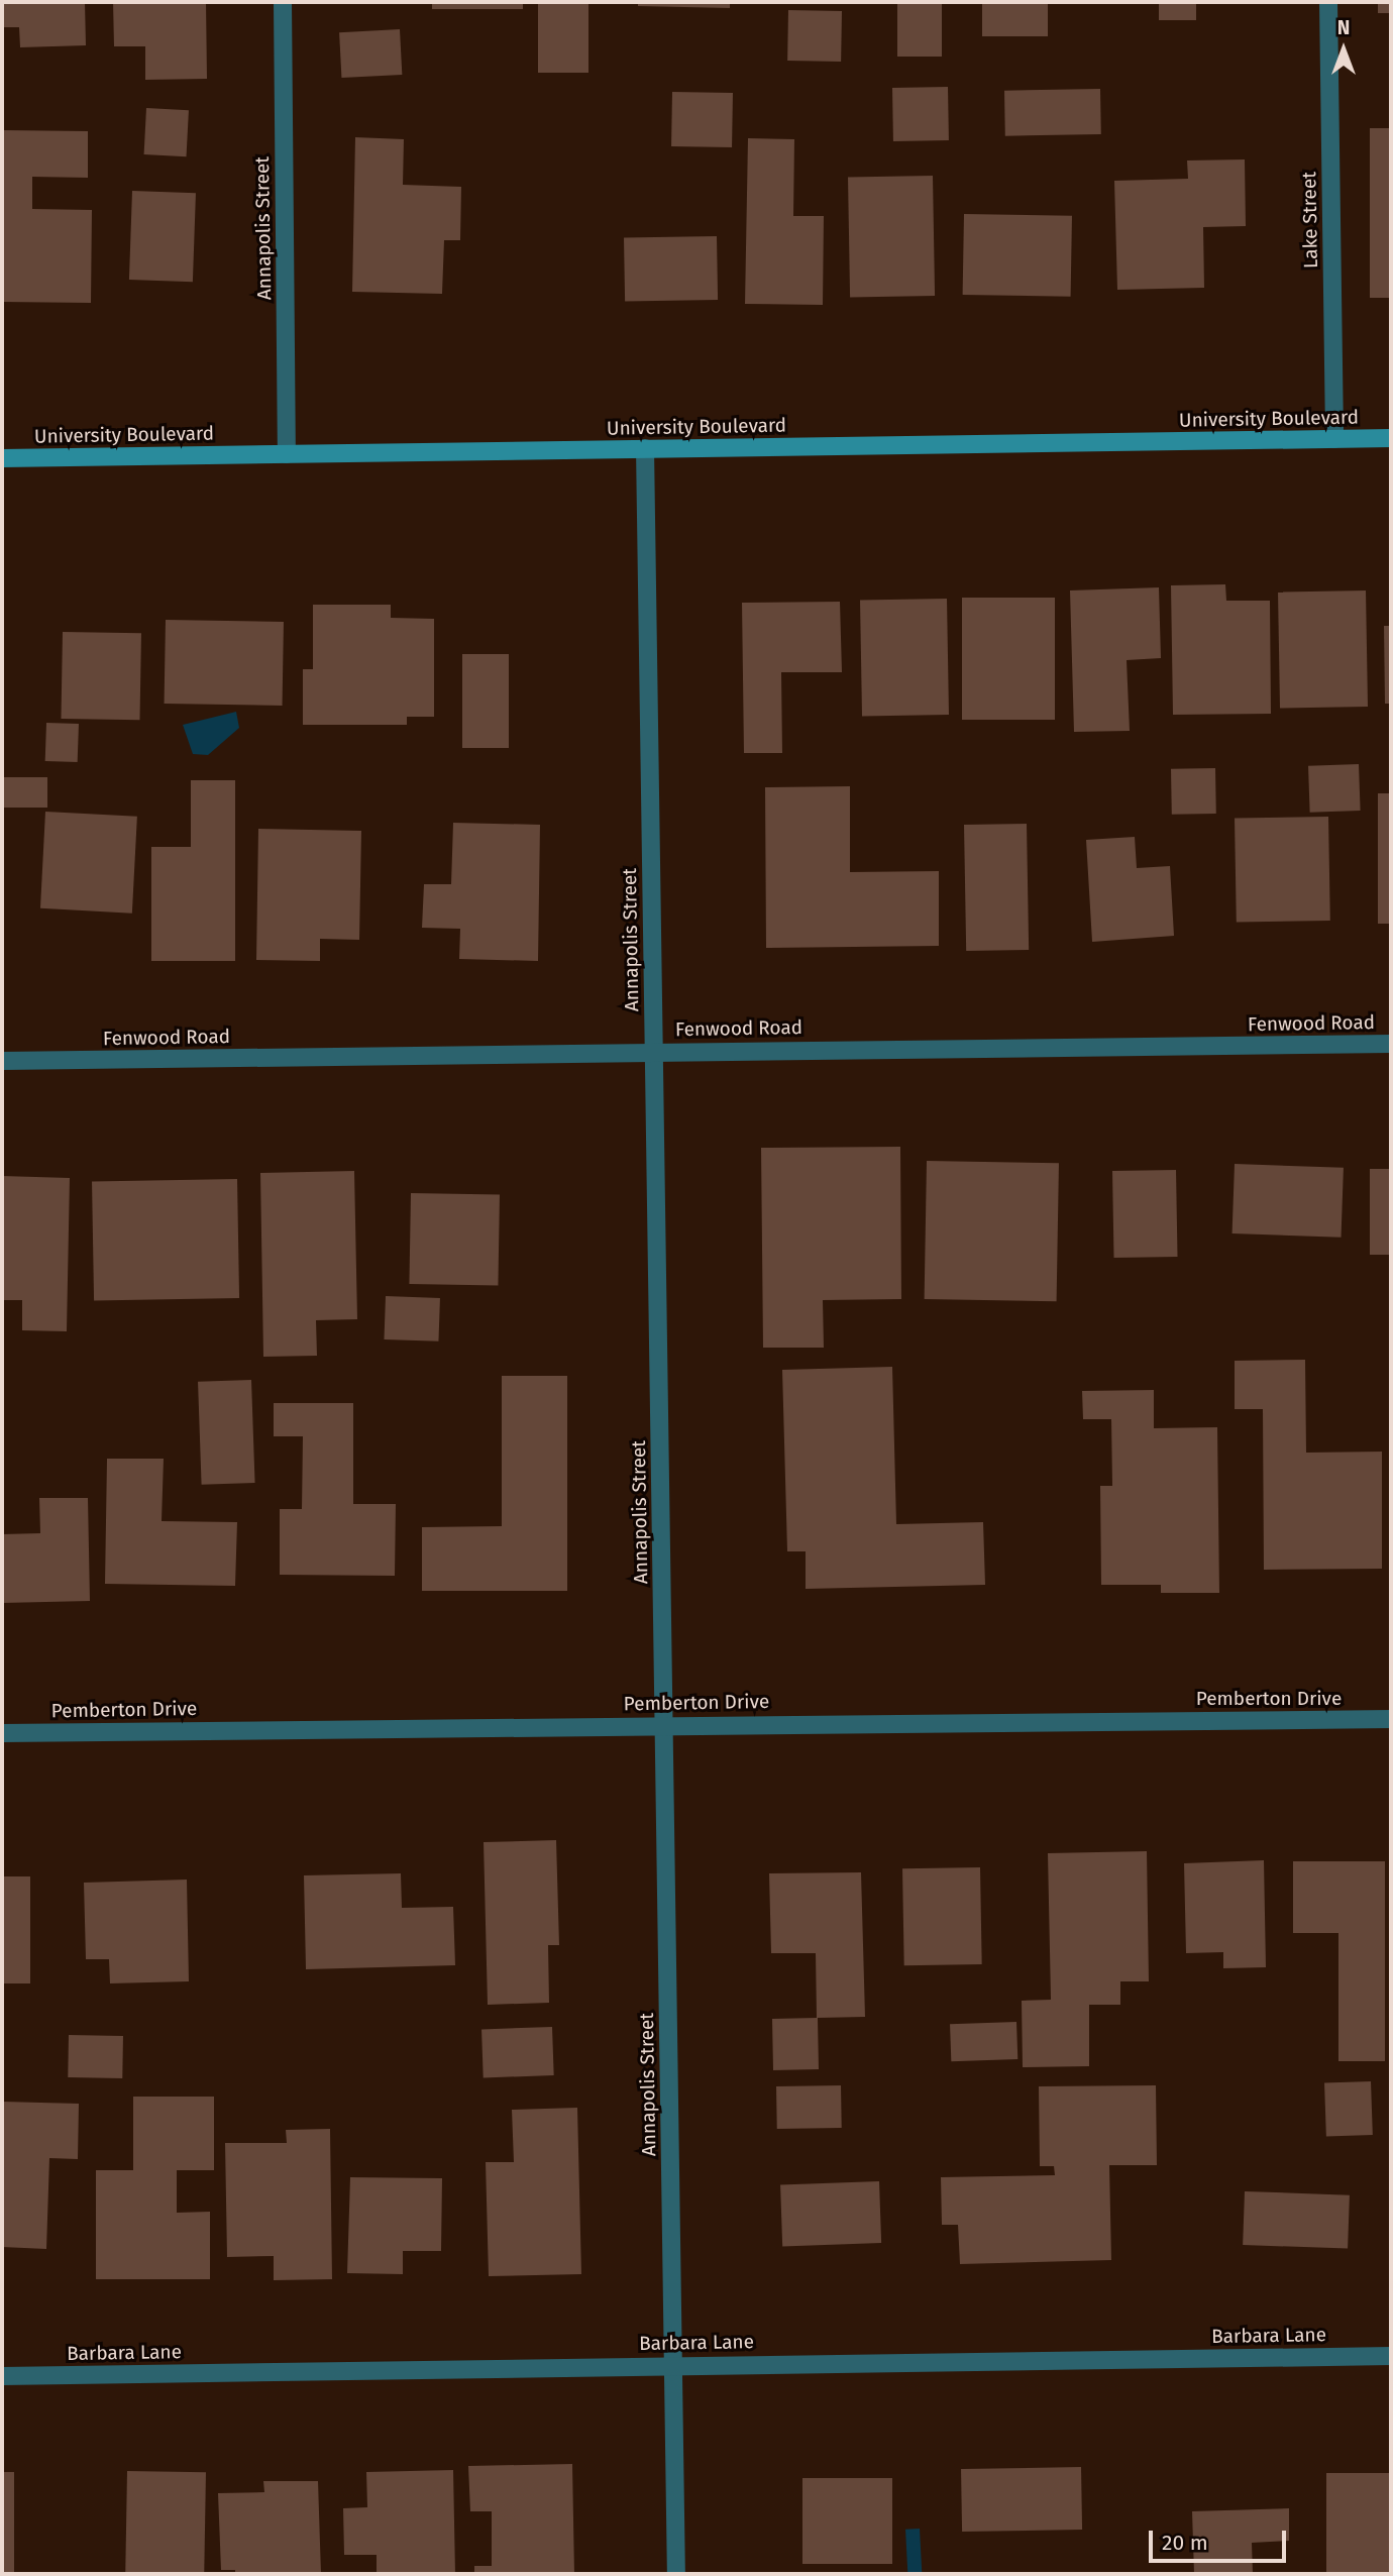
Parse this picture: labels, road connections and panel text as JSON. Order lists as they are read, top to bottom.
{
  "streets": {
    "main road": ["University Boulevard"],
    "street": [
      "Lake Street",
      "Annapolis Street",
      "Fenwood Road",
      "Pemberton Drive",
      "Barbara Lane"
    ]
  },
  "crossings": [
    ["Lake Street", "University Boulevard"],
    ["Annapolis Street", "University Boulevard"],
    ["Annapolis Street", "Fenwood Road"],
    ["Annapolis Street", "Pemberton Drive"],
    ["Annapolis Street", "Barbara Lane"]
  ],
  "scale_bar": "20 m",
  "north": "top"
}
